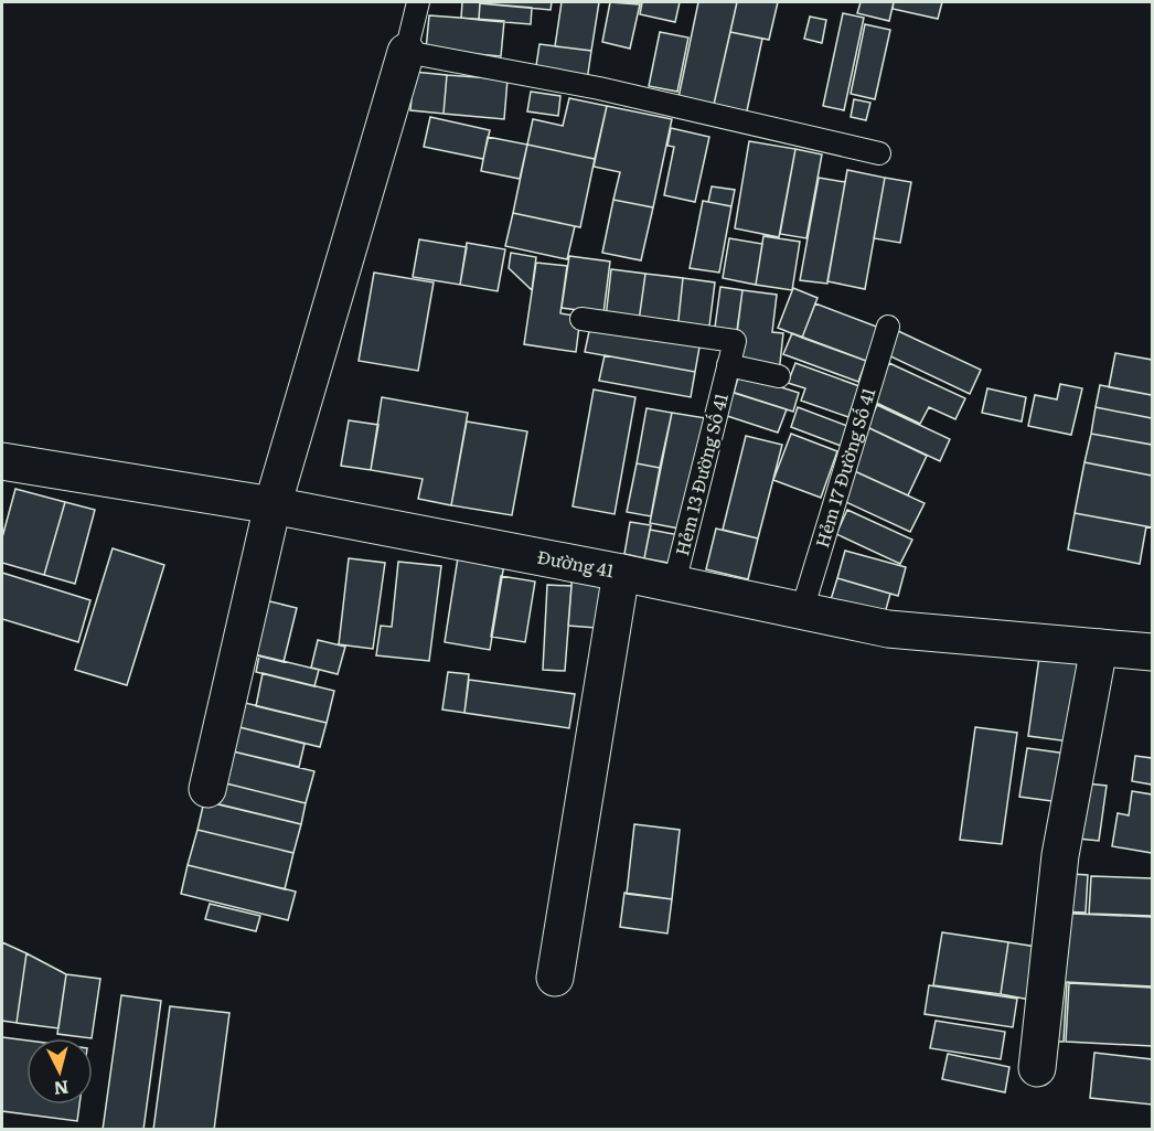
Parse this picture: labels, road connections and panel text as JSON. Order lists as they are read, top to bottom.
{
  "streets": {
    "street": ["Đường 41"],
    "lane": ["Hẻm 17 Đường Số 41", "Hẻm 13 Đường Số 41"]
  },
  "crossings": [
    ["Hẻm 17 Đường Số 41", "Đường 41"],
    ["Hẻm 13 Đường Số 41", "Đường 41"]
  ],
  "north": "bottom"
}
